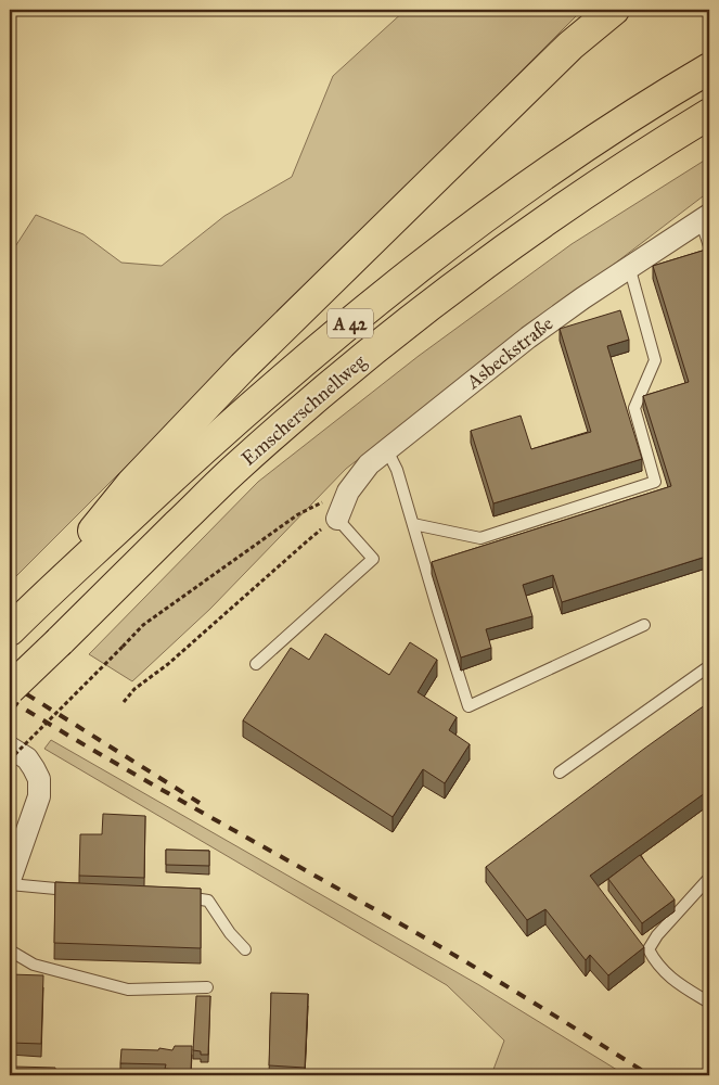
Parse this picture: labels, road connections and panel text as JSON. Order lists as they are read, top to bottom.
{
  "streets": {
    "highway": ["A 42", "Emscherschnellweg"],
    "street": ["Asbeckstraße"]
  }
}
